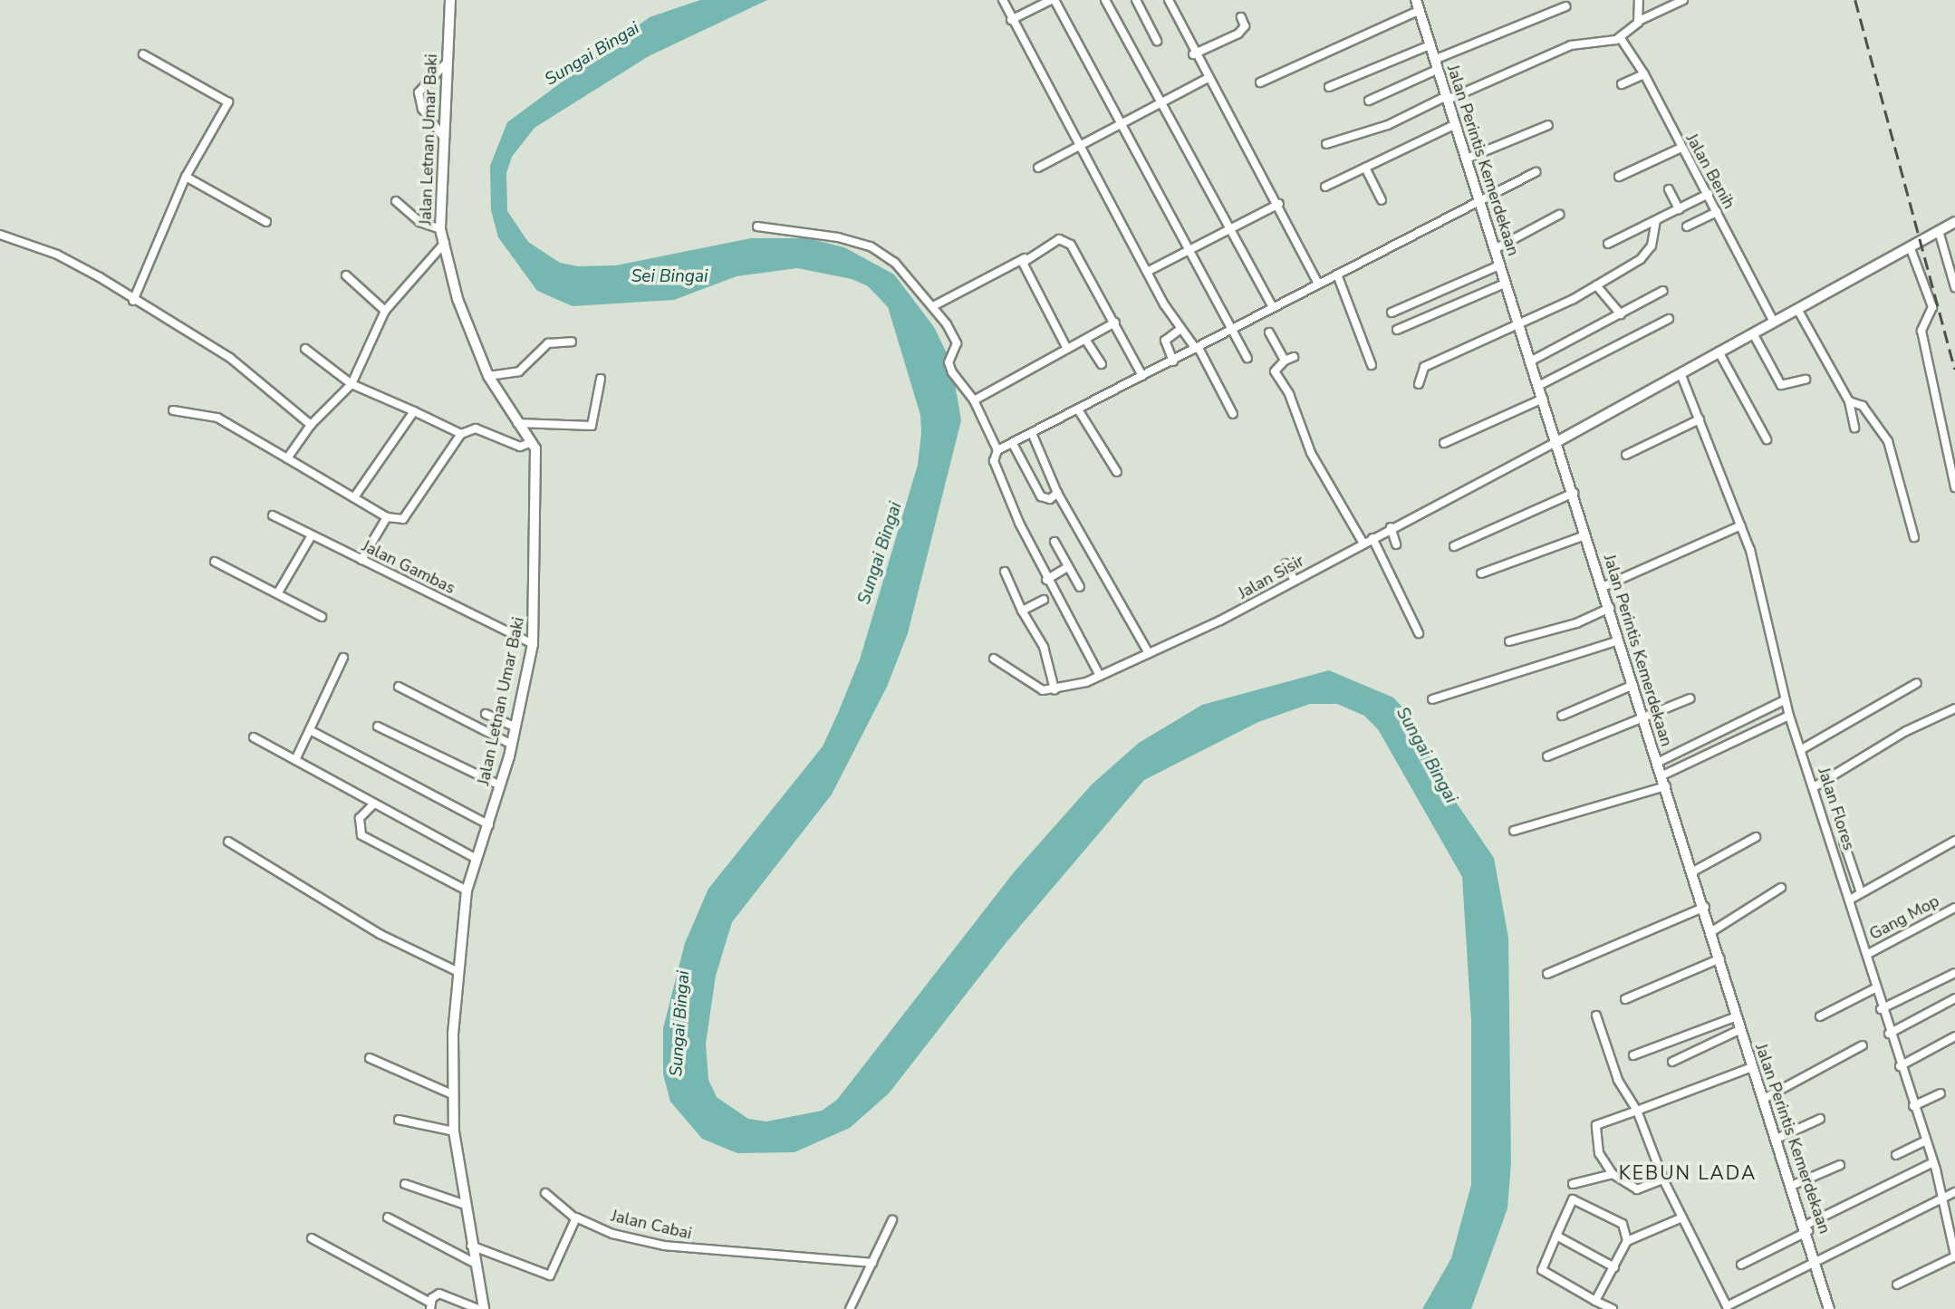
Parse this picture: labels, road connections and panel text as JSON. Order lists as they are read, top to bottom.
{
  "streets": {
    "street": [
      "Jalan Letnan Umar Baki",
      "Jalan Perintis Kemerdekaan",
      "Jalan Benih",
      "Jalan Gambas",
      "Jalan Sisir",
      "Jalan Flores",
      "Gang Mop",
      "Jalan Cabai"
    ]
  },
  "crossings": [
    ["Jalan Letnan Umar Baki", "Jalan Gambas"],
    ["Jalan Perintis Kemerdekaan", "Jalan Sisir"],
    ["Jalan Flores", "Gang Mop"]
  ],
  "districts": ["KEBUN LADA"],
  "water": ["Sungai Bingai", "Sei Bingai"]
}
